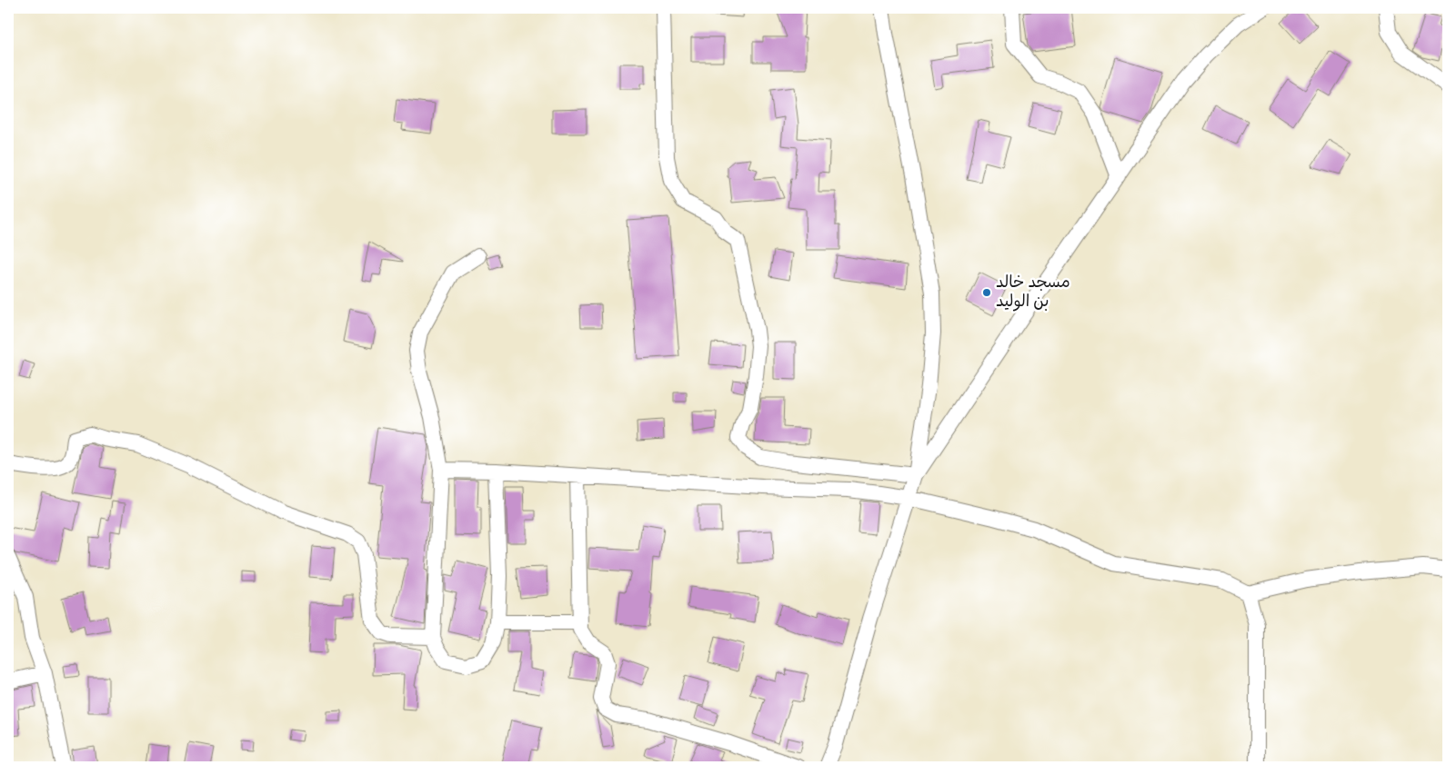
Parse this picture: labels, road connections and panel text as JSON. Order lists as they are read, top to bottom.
{
  "places": ["مسجد خالد بن الوليد"]
}
